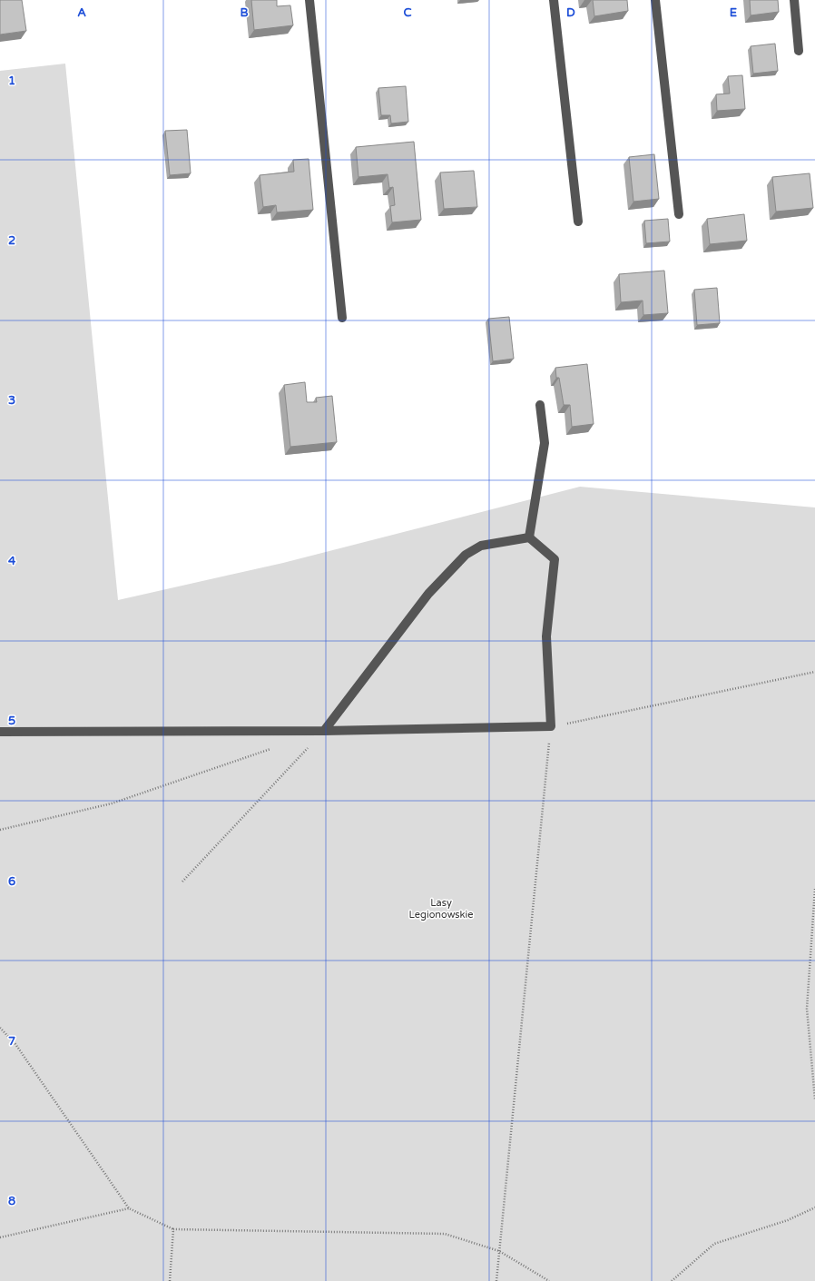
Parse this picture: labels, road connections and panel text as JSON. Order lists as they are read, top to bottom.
{
  "parks": ["Lasy Legionowskie"],
  "grid": {
    "columns": [
      "A",
      "B",
      "C",
      "D",
      "E"
    ],
    "rows": [
      "1",
      "2",
      "3",
      "4",
      "5",
      "6",
      "7",
      "8"
    ]
  }
}
